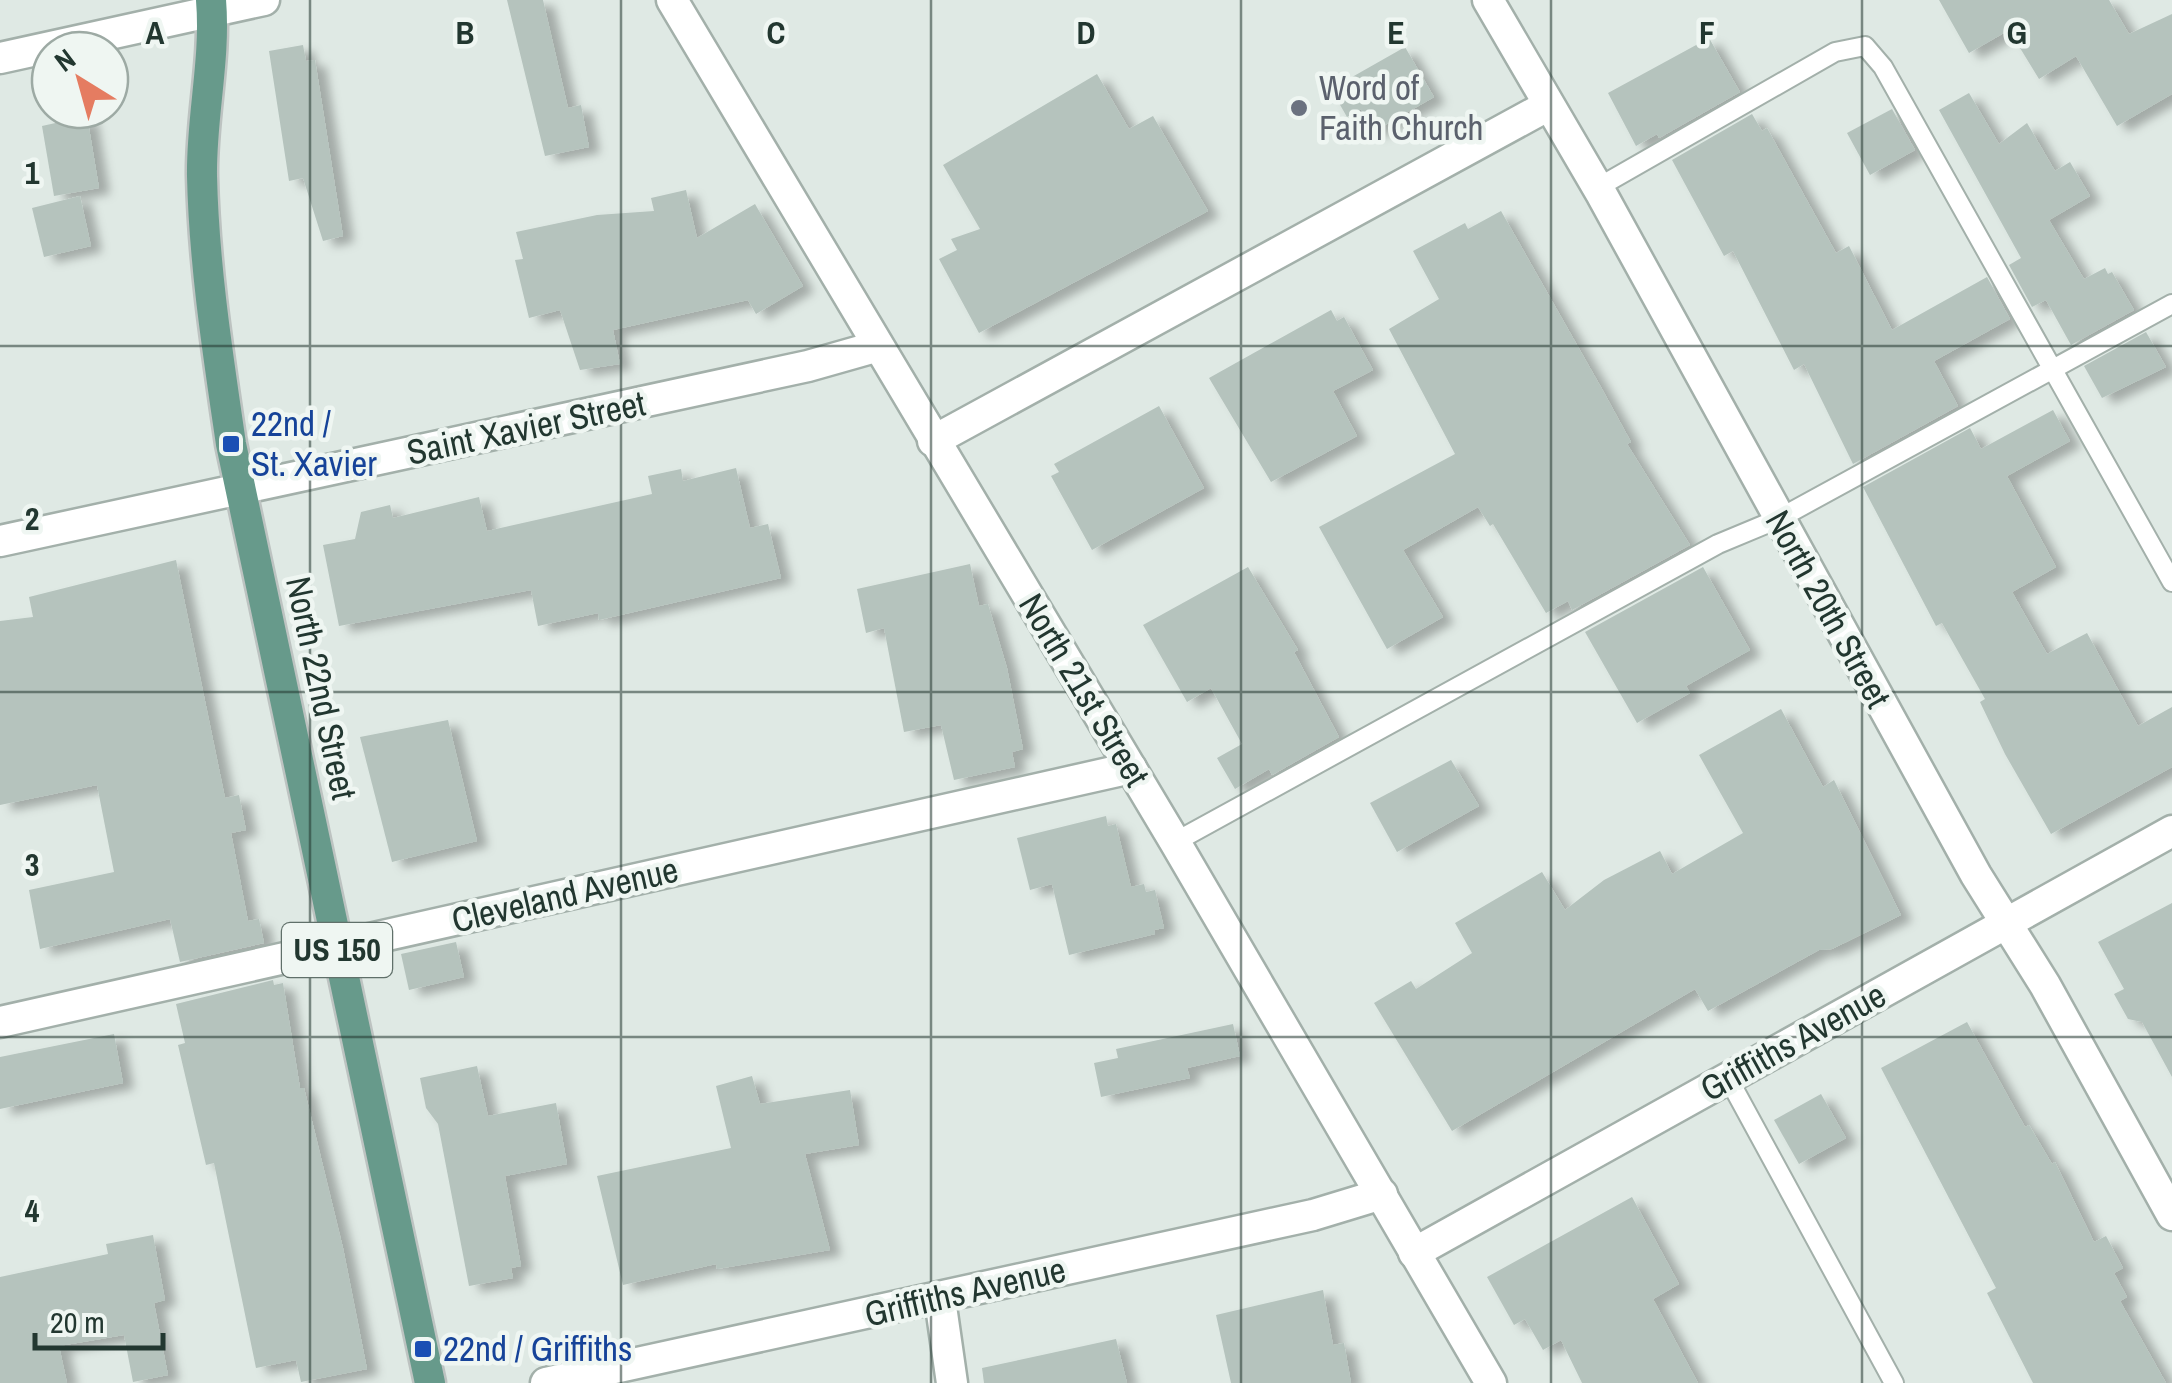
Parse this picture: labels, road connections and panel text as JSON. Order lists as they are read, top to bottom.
{
  "streets": {
    "main road": ["North 22nd Street", "US 150"],
    "street": [
      "Saint Xavier Street",
      "North 20th Street",
      "North 21st Street",
      "Cleveland Avenue",
      "Griffiths Avenue"
    ]
  },
  "crossings": [
    ["Saint Xavier Street", "North 22nd Street"],
    ["Saint Xavier Street", "North 21st Street"],
    ["North 20th Street", "Griffiths Avenue"],
    ["North 22nd Street", "Cleveland Avenue"],
    ["North 21st Street", "Cleveland Avenue"],
    ["North 21st Street", "Griffiths Avenue"]
  ],
  "places": {
    "other": ["Word of Faith Church"],
    "transit": ["22nd / St. Xavier", "22nd / Griffiths"]
  },
  "scale_bar": "20 m",
  "north": "top left",
  "grid": {
    "columns": [
      "A",
      "B",
      "C",
      "D",
      "E",
      "F",
      "G"
    ],
    "rows": [
      "1",
      "2",
      "3",
      "4"
    ]
  }
}
